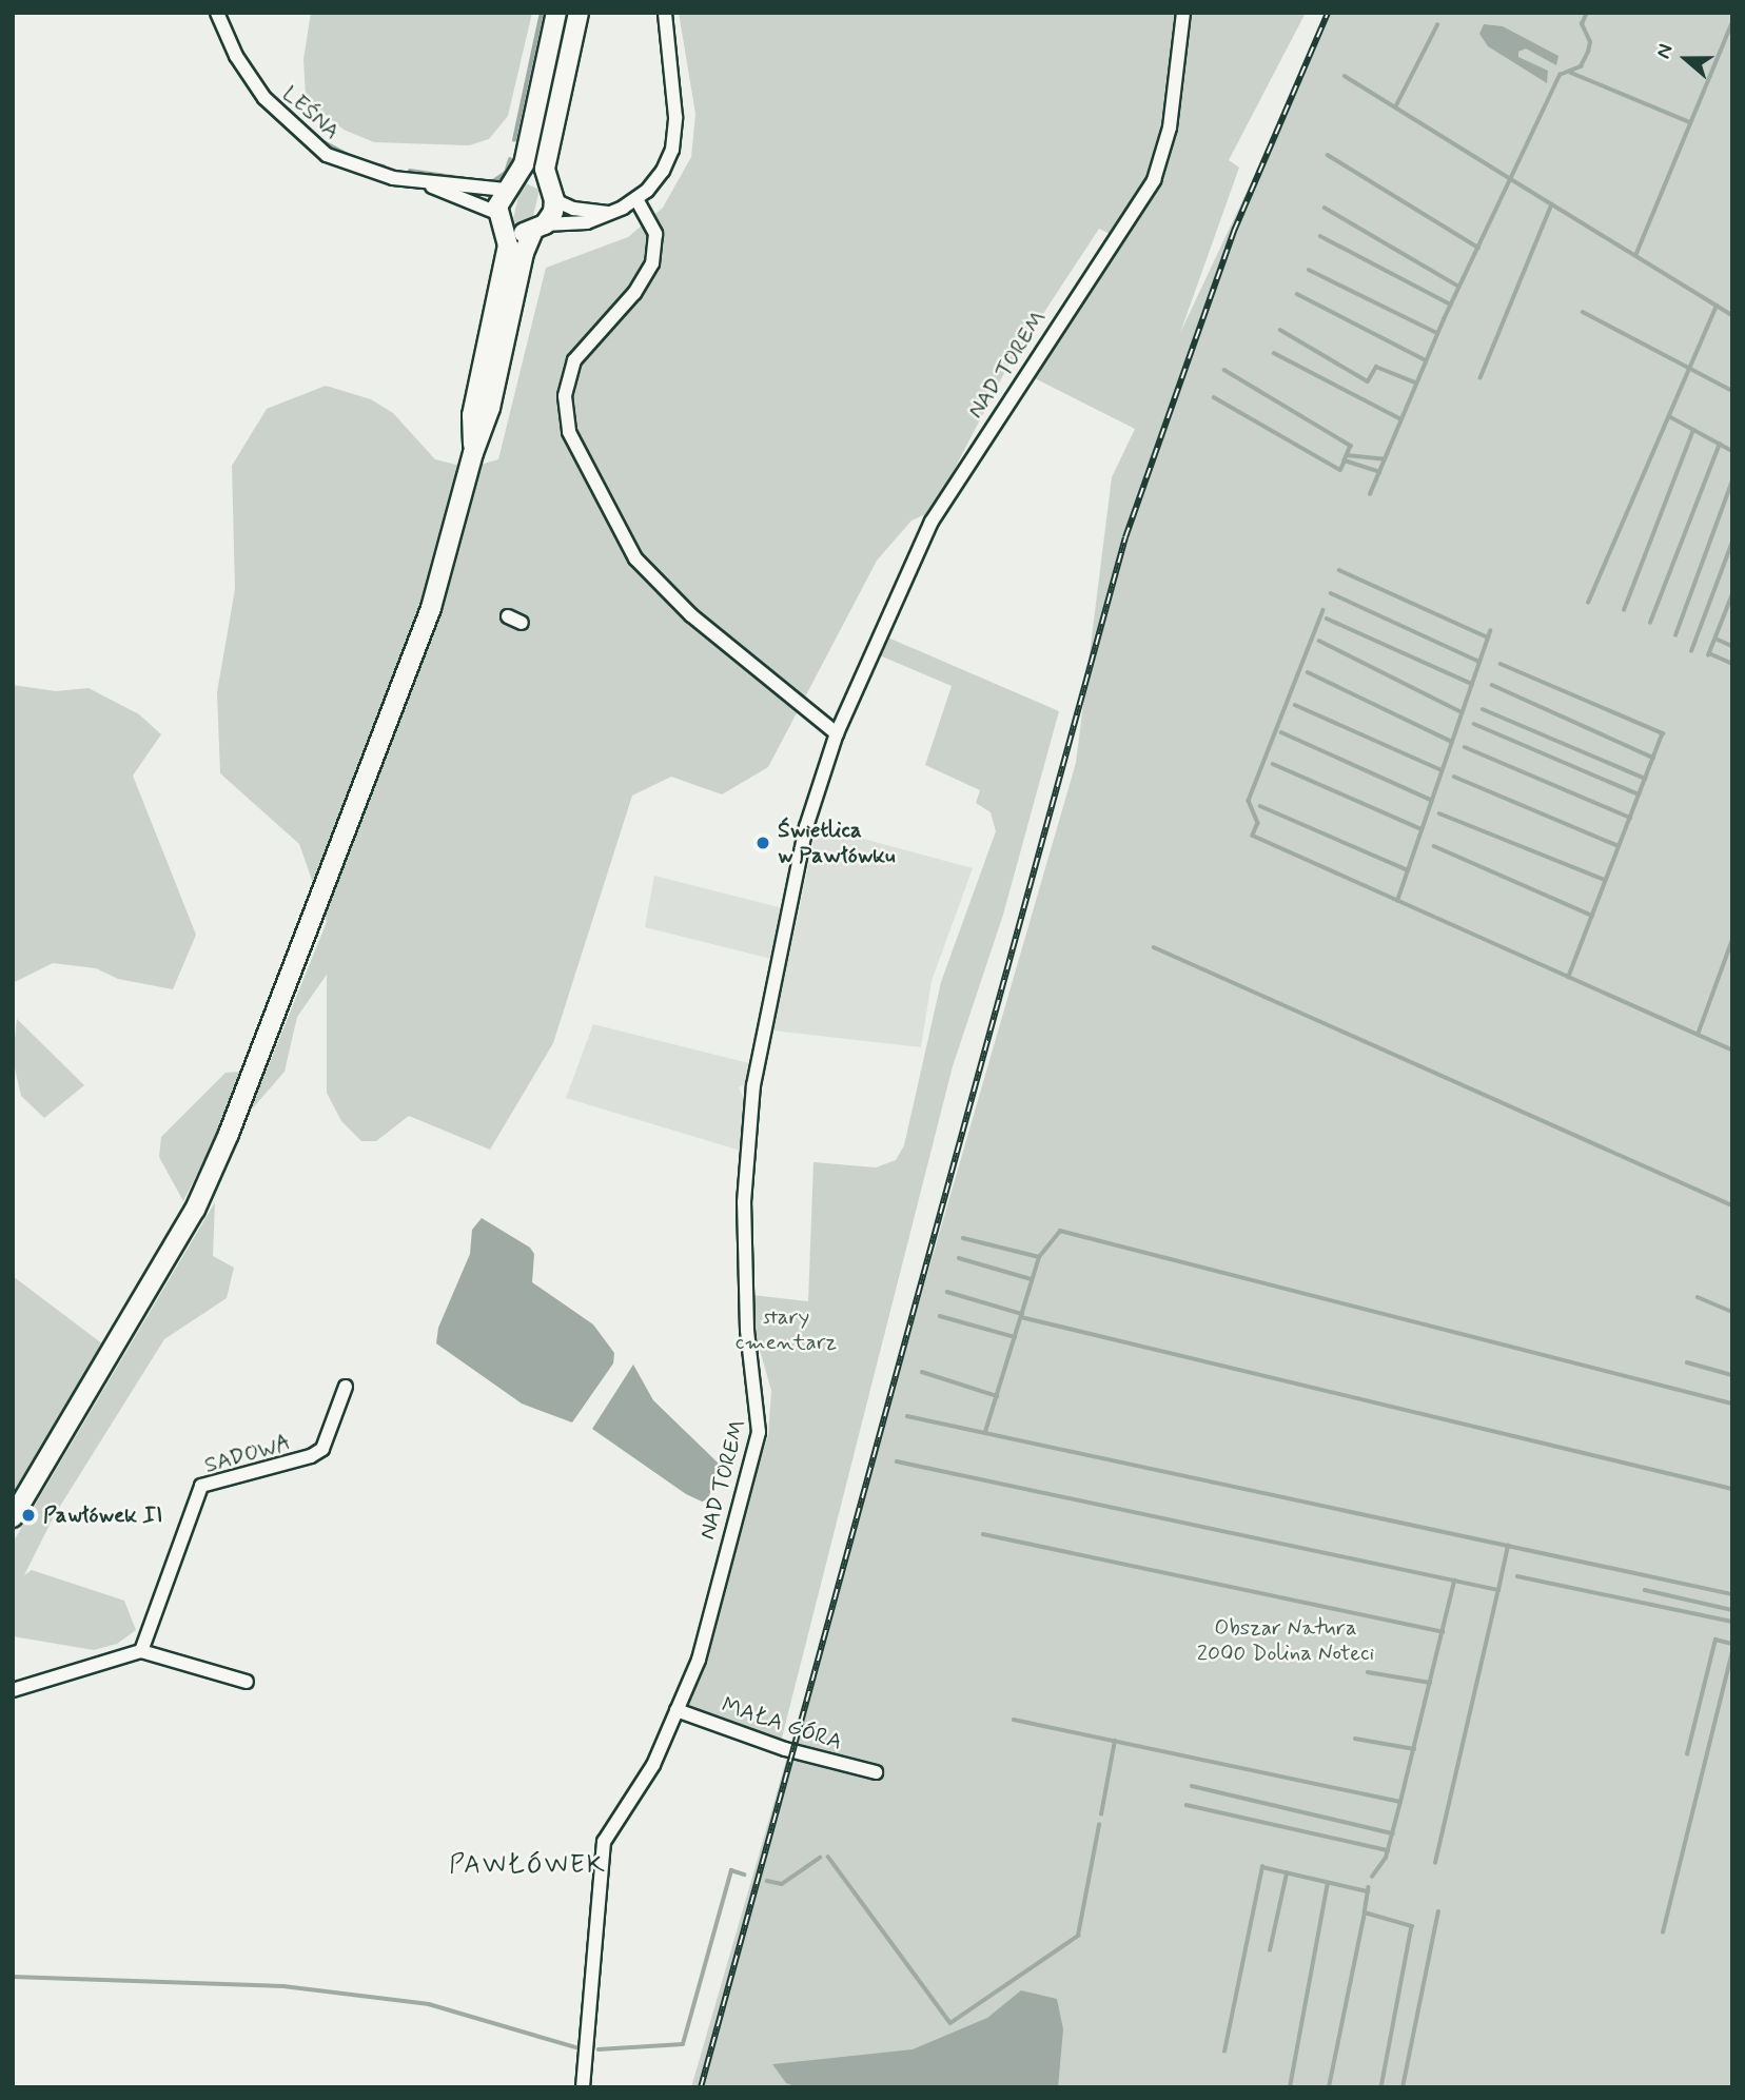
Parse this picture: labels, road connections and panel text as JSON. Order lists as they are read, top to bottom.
{
  "streets": {
    "street": [
      "LEŚNA",
      "NAD TOREM",
      "SADOWA",
      "MAŁA GÓRA"
    ]
  },
  "crossings": [
    ["NAD TOREM", "MAŁA GÓRA"]
  ],
  "districts": ["PAWŁÓWEK"],
  "parks": ["stary cmentarz", "Obszar Natura 2000 Dolina Noteci"],
  "places": ["Świetlica w Pawłówku", "Pawłówek II"],
  "north": "left"
}
